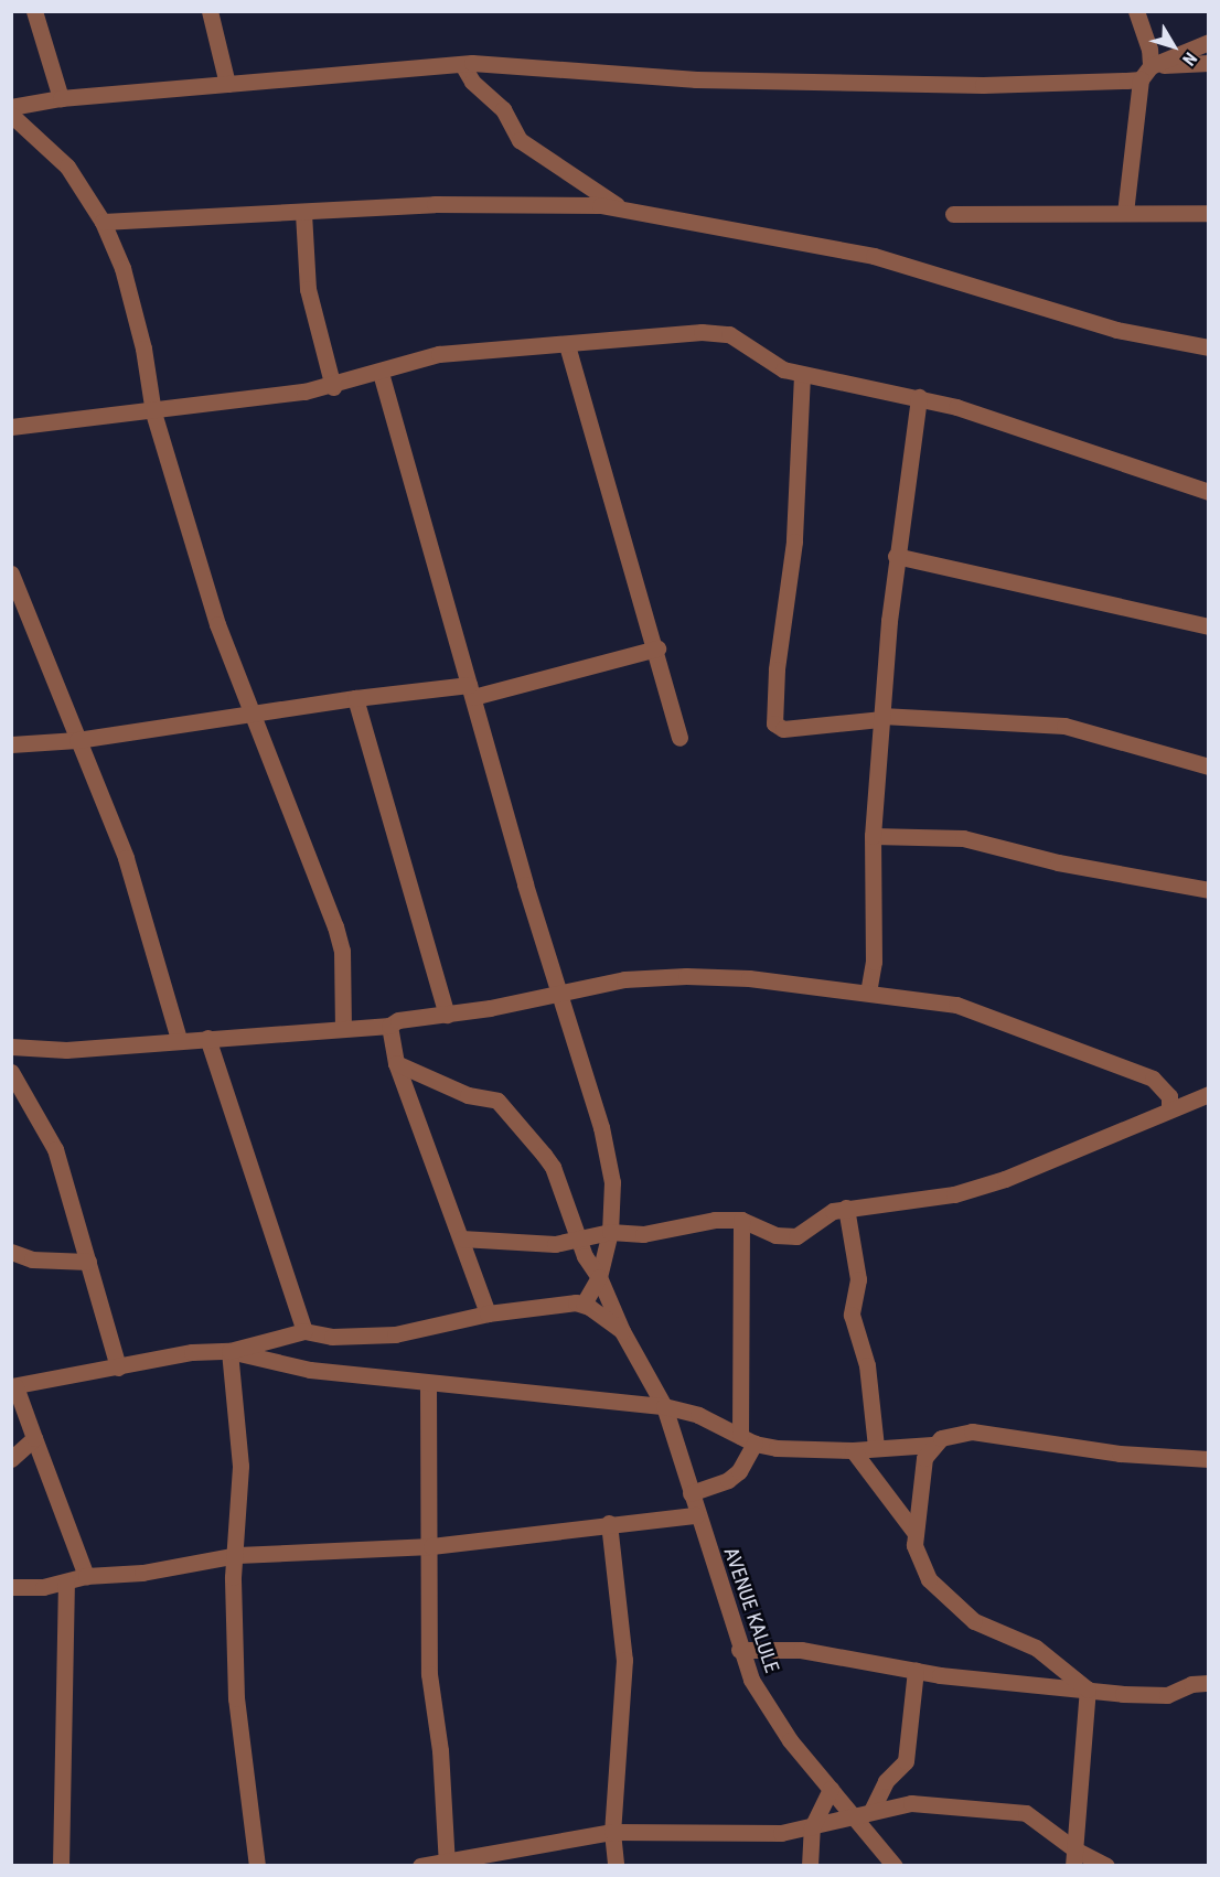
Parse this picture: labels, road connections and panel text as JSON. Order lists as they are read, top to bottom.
{
  "streets": {
    "street": ["AVENUE KALULE"]
  },
  "north": "bottom right"
}
